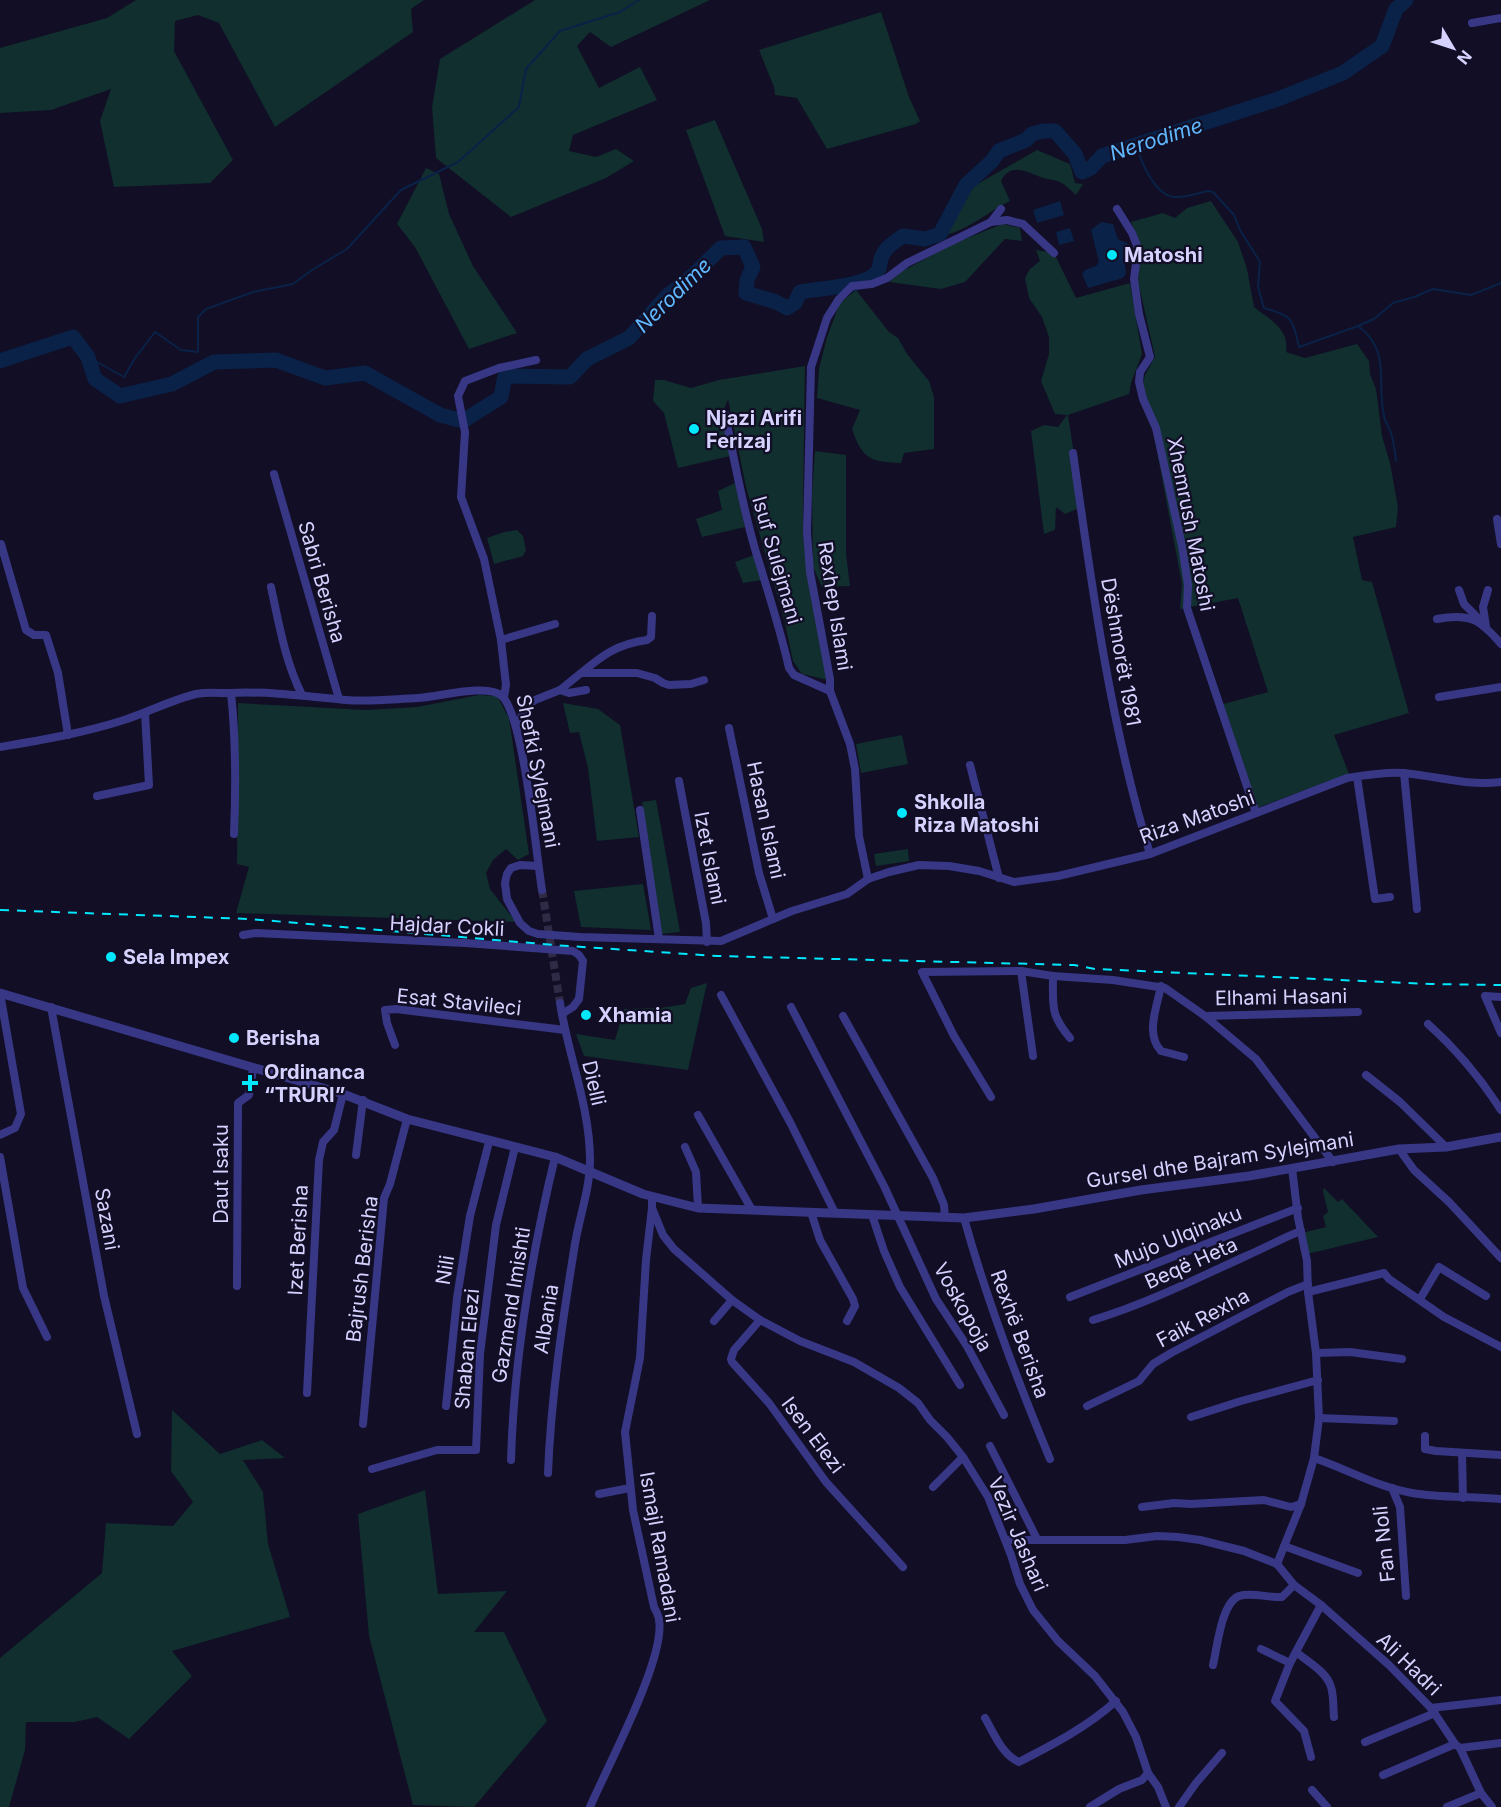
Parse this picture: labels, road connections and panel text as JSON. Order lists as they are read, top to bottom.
{
  "streets": {
    "street": [
      "Xhemrush Matoshi",
      "Isuf Sulejmani",
      "Sabri Berisha",
      "Rexhep Islami",
      "Dëshmorët 1981",
      "Shefki Sylejmani",
      "Riza Matoshi",
      "Hasan Islami",
      "Izet Islami",
      "Hajdar Cokli",
      "Elhami Hasani",
      "Esat Stavileci",
      "Dielli",
      "Gursel dhe Bajram Sylejmani",
      "Daut Isaku",
      "Sazani",
      "Mujo Ulqinaku",
      "Izet Berisha",
      "Beqë Heta",
      "Bajrush Berisha",
      "Nili",
      "Gazmend Imishti",
      "Voskopoja",
      "Faik Rexha",
      "Albania",
      "Rexhë Berisha",
      "Shaban Elezi",
      "Isen Elezi",
      "Vezir Jashari",
      "Fan Noli",
      "Ismajl Ramadani",
      "Ali Hadri"
    ]
  },
  "crossings": [
    ["Xhemrush Matoshi", "Riza Matoshi"],
    ["Isuf Sulejmani", "Rexhep Islami"],
    ["Rexhep Islami", "Riza Matoshi"],
    ["Dëshmorët 1981", "Riza Matoshi"],
    ["Shefki Sylejmani", "Riza Matoshi"],
    ["Riza Matoshi", "Hasan Islami"],
    ["Riza Matoshi", "Izet Islami"],
    ["Hajdar Cokli", "Dielli"],
    ["Elhami Hasani", "Gursel dhe Bajram Sylejmani"],
    ["Esat Stavileci", "Dielli"],
    ["Dielli", "Gursel dhe Bajram Sylejmani"],
    ["Dielli", "Albania"],
    ["Gursel dhe Bajram Sylejmani", "Daut Isaku"],
    ["Gursel dhe Bajram Sylejmani", "Sazani"],
    ["Gursel dhe Bajram Sylejmani", "Izet Berisha"],
    ["Gursel dhe Bajram Sylejmani", "Bajrush Berisha"],
    ["Gursel dhe Bajram Sylejmani", "Nili"],
    ["Gursel dhe Bajram Sylejmani", "Gazmend Imishti"],
    ["Gursel dhe Bajram Sylejmani", "Voskopoja"],
    ["Gursel dhe Bajram Sylejmani", "Albania"],
    ["Gursel dhe Bajram Sylejmani", "Rexhë Berisha"],
    ["Gursel dhe Bajram Sylejmani", "Shaban Elezi"],
    ["Gursel dhe Bajram Sylejmani", "Vezir Jashari"],
    ["Isen Elezi", "Vezir Jashari"],
    ["Vezir Jashari", "Ismajl Ramadani"]
  ],
  "water": ["Nerodime"],
  "places": {
    "other": [
      "Matoshi",
      "Njazi Arifi Ferizaj",
      "Shkolla Riza Matoshi",
      "Sela Impex",
      "Xhamia",
      "Berisha"
    ],
    "health": ["Ordinanca “TRURI”"]
  },
  "north": "bottom right"
}
